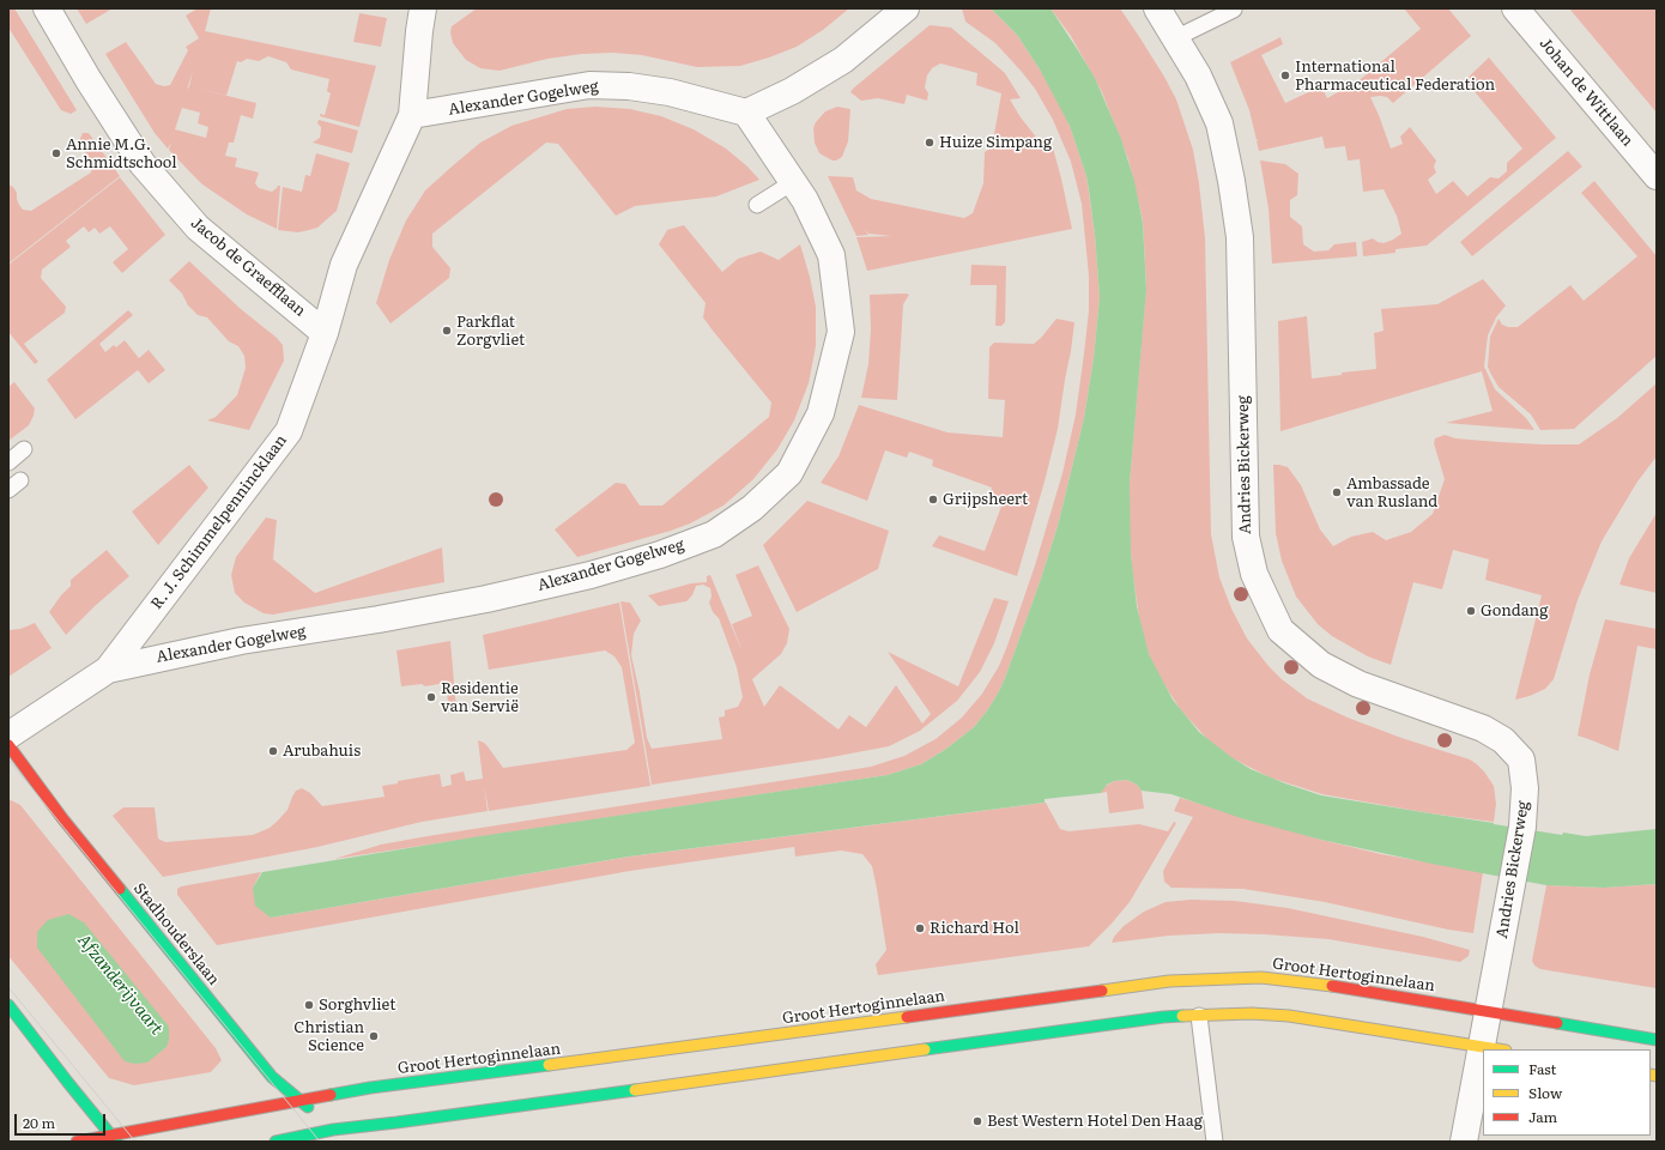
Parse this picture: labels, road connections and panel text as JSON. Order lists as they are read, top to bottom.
{
  "streets": {
    "main road": ["Stadhouderslaan", "Groot Hertoginnelaan"],
    "street": [
      "Johan de Wittlaan",
      "Alexander Gogelweg",
      "Jacob de Graefflaan",
      "Andries Bickerweg",
      "R. J. Schimmelpennincklaan"
    ]
  },
  "crossings": [
    ["Alexander Gogelweg", "R. J. Schimmelpennincklaan"],
    ["Jacob de Graefflaan", "R. J. Schimmelpennincklaan"],
    ["Andries Bickerweg", "Groot Hertoginnelaan"],
    ["Stadhouderslaan", "Groot Hertoginnelaan"]
  ],
  "water": ["Afzanderijvaart"],
  "places": [
    "International Pharmaceutical Federation",
    "Huize Simpang",
    "Annie M.G. Schmidtschool",
    "Parkflat Zorgvliet",
    "Ambassade van Rusland",
    "Grijpsheert",
    "Gondang",
    "Residentie van Servië",
    "Arubahuis",
    "Richard Hol",
    "Sorghvliet",
    "Christian Science",
    "Best Western Hotel Den Haag"
  ],
  "legend": ["Fast", "Slow", "Jam"],
  "scale_bar": "20 m"
}
